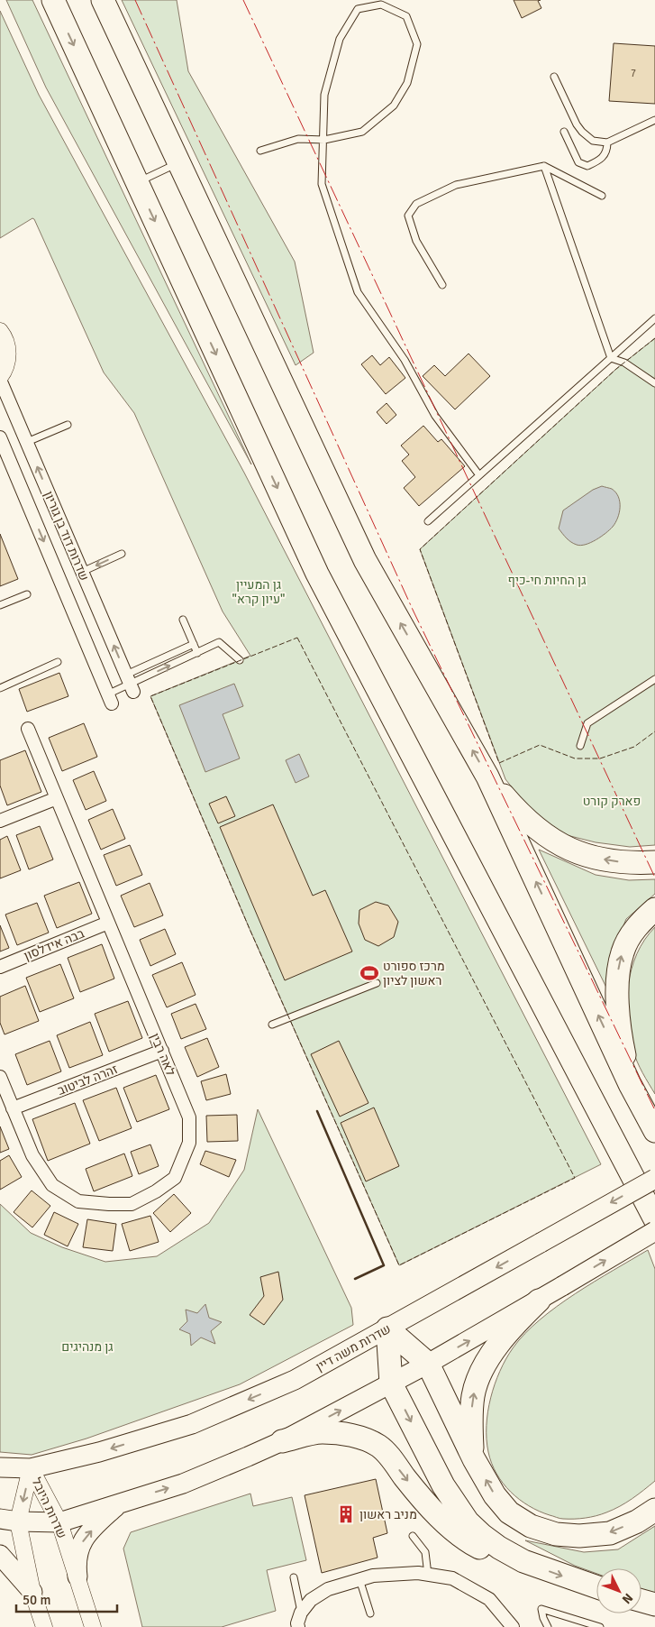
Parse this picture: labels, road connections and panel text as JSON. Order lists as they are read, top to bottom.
{
  "streets": {
    "main road": ["שדרות משה דיין"],
    "street": [
      "שדרות דוד בן גוריון",
      "בבה אידלסון",
      "לאה רבין",
      "זהרה לביטוב",
      "שדרות היובל"
    ]
  },
  "crossings": [
    ["בבה אידלסון", "לאה רבין"],
    ["לאה רבין", "זהרה לביטוב"],
    ["שדרות משה דיין", "שדרות היובל"]
  ],
  "parks": [
    "גן החיות חי-כיף",
    "גן המעיין \"עיון קרא\"",
    "פארק קורט",
    "גן מנהיגים"
  ],
  "places": {
    "sports": ["מרכז ספורט ראשון לציון"],
    "building": ["מניב ראשון"]
  },
  "house_numbers": ["7"],
  "scale_bar": "50 m",
  "north": "bottom right"
}
